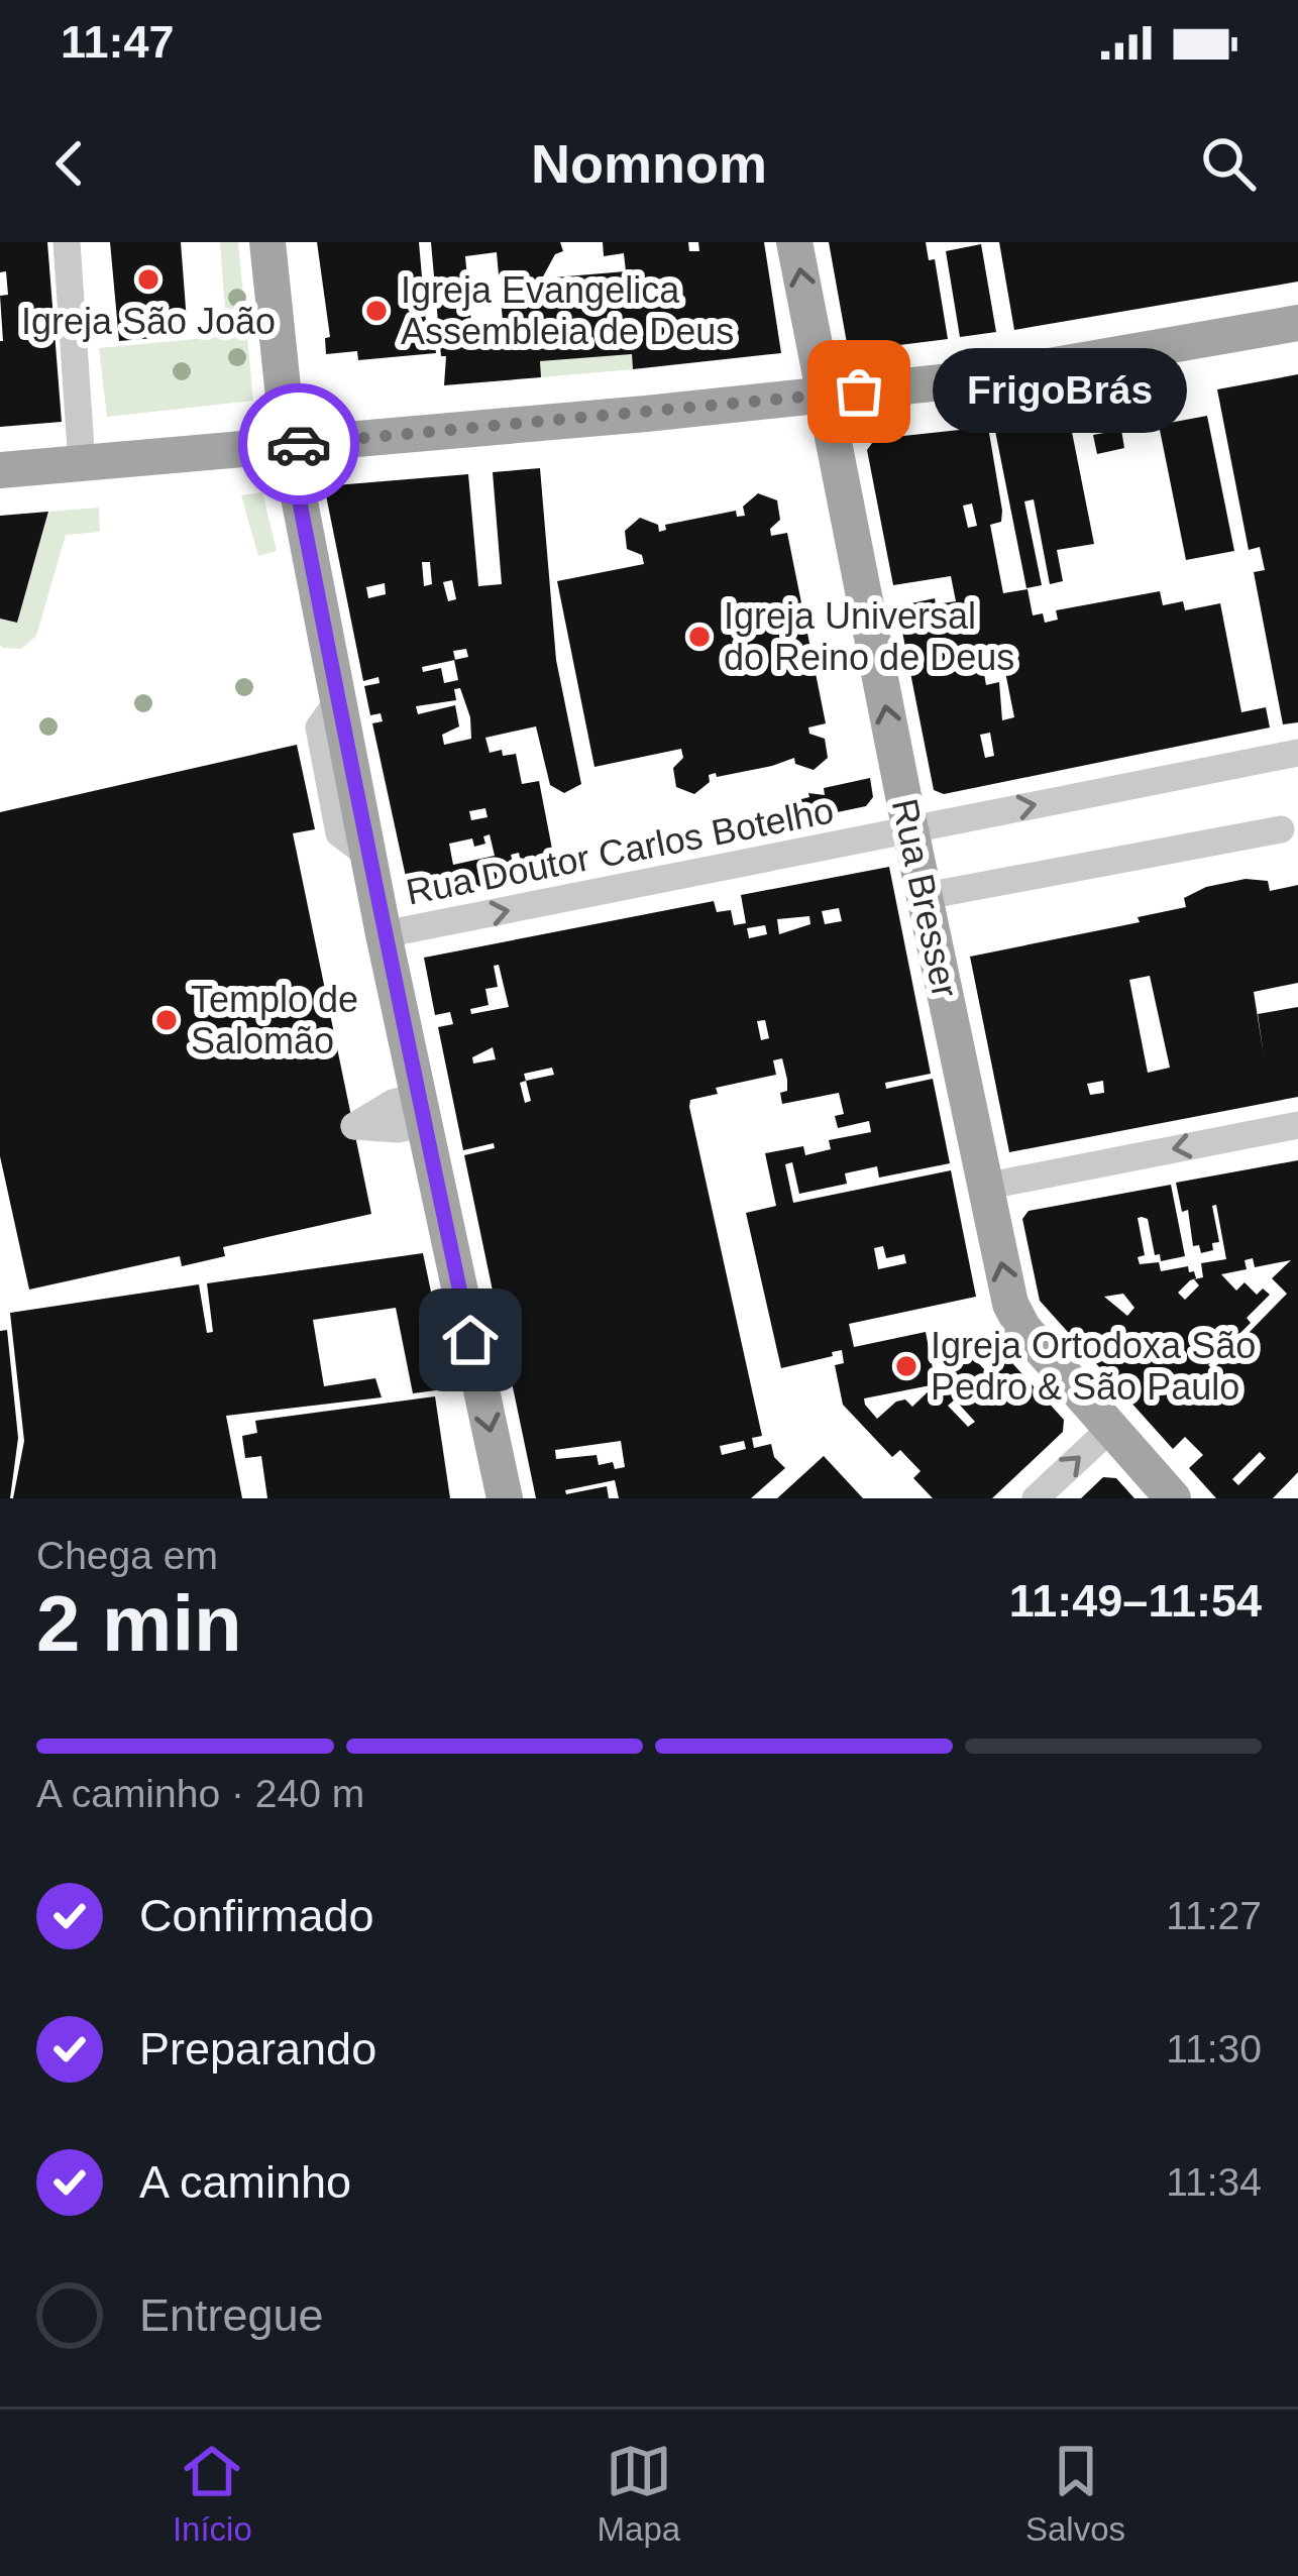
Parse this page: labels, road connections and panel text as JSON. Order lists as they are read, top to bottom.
{
  "streets": {
    "main road": ["Rua Bresser"],
    "street": ["Rua Doutor Carlos Botelho"]
  },
  "crossings": [
    ["Rua Doutor Carlos Botelho", "Rua Bresser"]
  ],
  "one_way": ["Rua Bresser"],
  "places": [
    "Igreja São João",
    "Igreja Evangelica Assembleia de Deus",
    "FrigoBrás",
    "Igreja Universal do Reino de Deus",
    "Templo de Salomão",
    "Igreja Ortodoxa São Pedro & São Paulo"
  ],
  "page": {
    "status": "11:47",
    "header": "Nomnom",
    "bubble": "FrigoBrás",
    "heading": ["2 min", "Chega em", "11:49–11:54"],
    "bar": "A caminho · 240 m",
    "list": [
      ["Confirmado", "11:27"],
      ["Preparando", "11:30"],
      ["A caminho", "11:34"],
      "Entregue"
    ],
    "tabs": ["Início", "Mapa", "Salvos"]
  }
}
